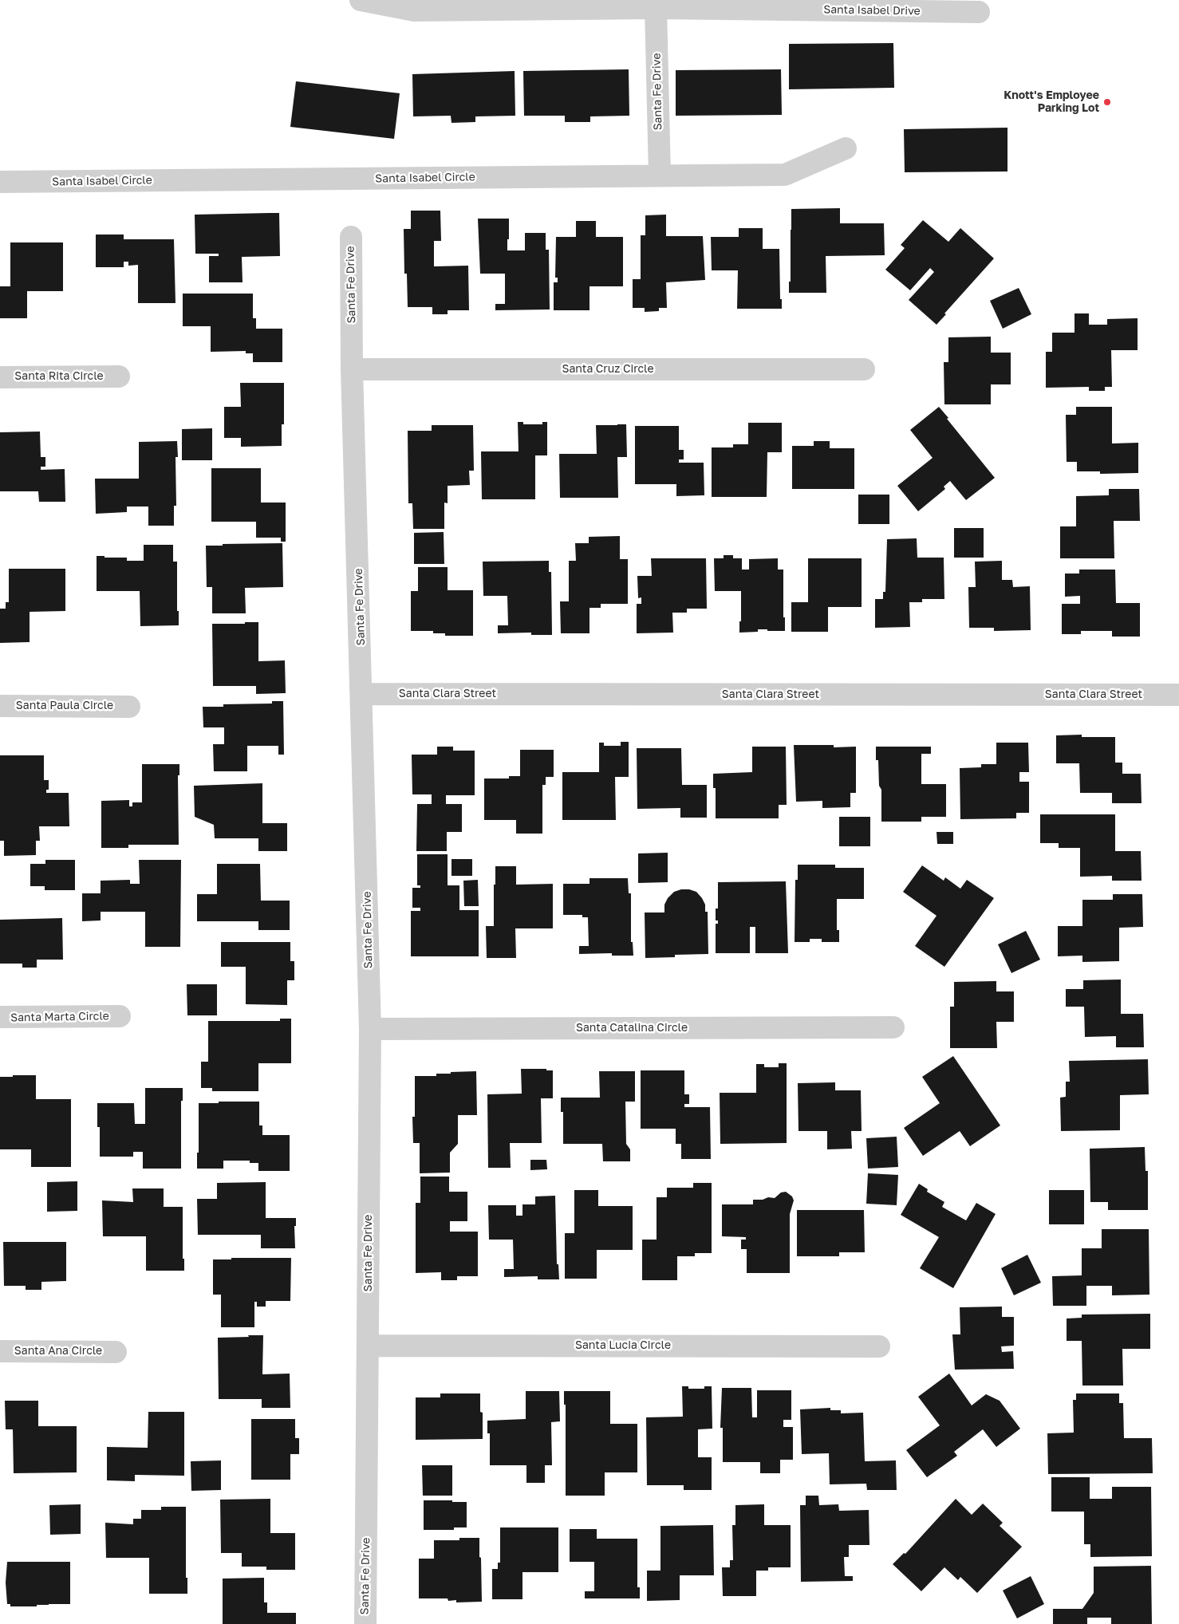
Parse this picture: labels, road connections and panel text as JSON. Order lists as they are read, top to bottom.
{
  "streets": {
    "street": [
      "Santa Isabel Drive",
      "Santa Fe Drive",
      "Santa Isabel Circle",
      "Santa Cruz Circle",
      "Santa Rita Circle",
      "Santa Clara Street",
      "Santa Paula Circle",
      "Santa Marta Circle",
      "Santa Catalina Circle",
      "Santa Lucia Circle",
      "Santa Ana Circle"
    ]
  },
  "crossings": [
    ["Santa Isabel Drive", "Santa Fe Drive"],
    ["Santa Fe Drive", "Santa Isabel Circle"],
    ["Santa Fe Drive", "Santa Cruz Circle"],
    ["Santa Fe Drive", "Santa Clara Street"],
    ["Santa Fe Drive", "Santa Catalina Circle"],
    ["Santa Fe Drive", "Santa Lucia Circle"]
  ],
  "places": ["Knott's Employee Parking Lot"]
}
